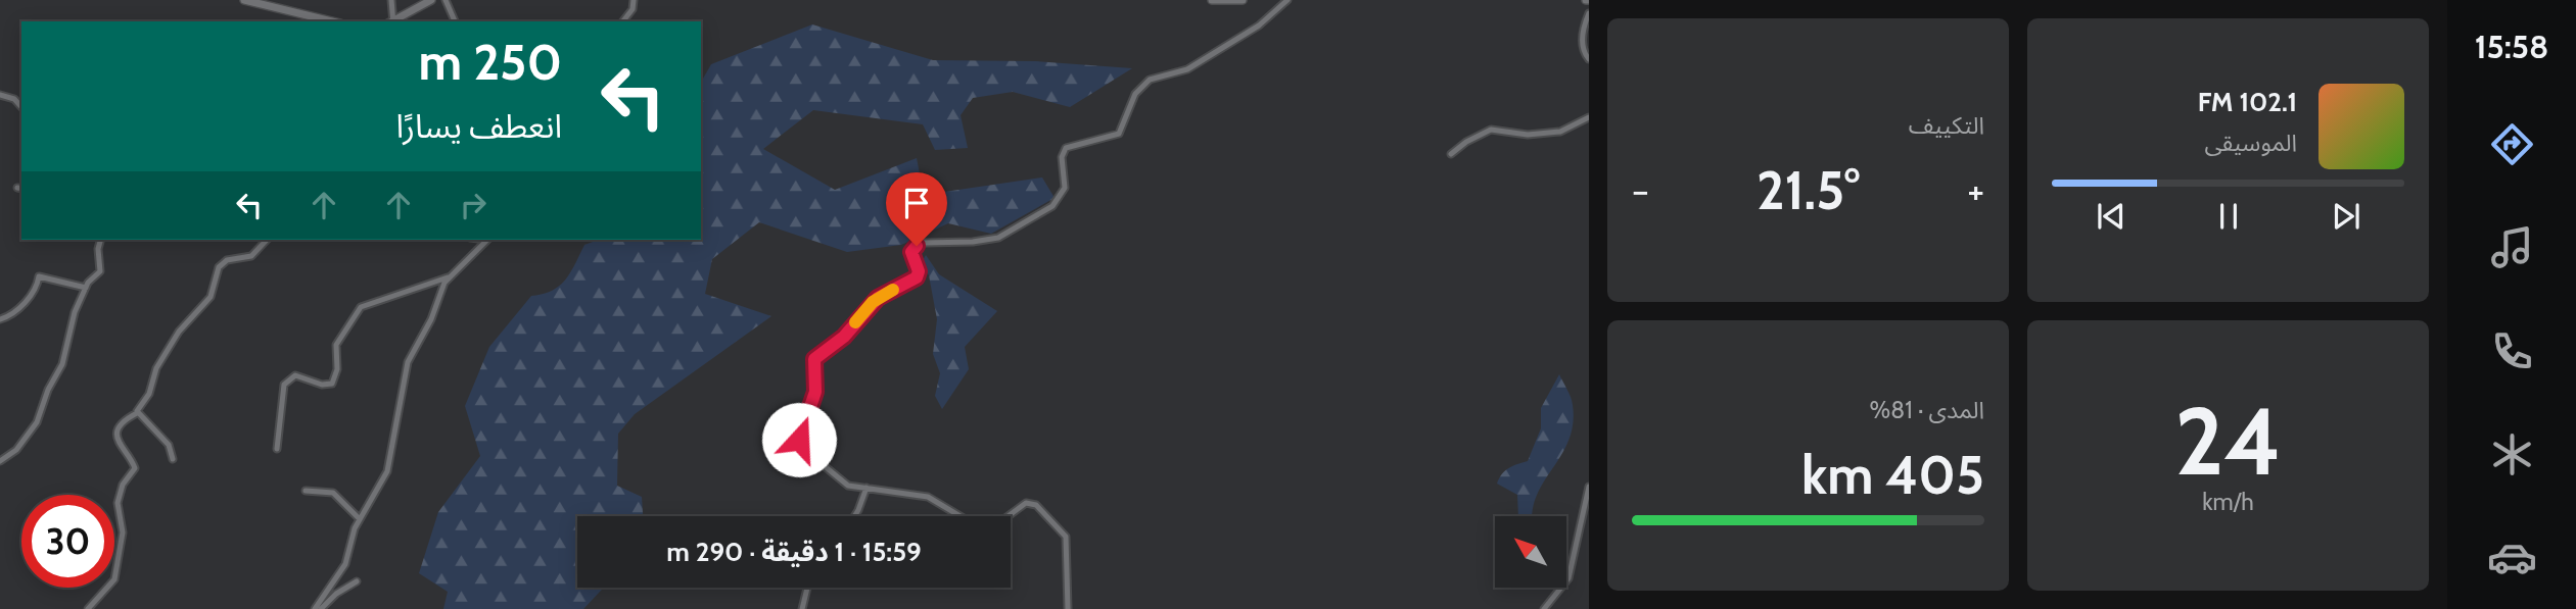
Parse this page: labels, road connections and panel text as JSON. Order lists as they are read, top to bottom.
{
  "north": "top left",
  "page": {
    "tabs": "15:58",
    "tile": [
      "التكييف",
      ["24", "km/h"],
      ["المدى · 81%", "405 km"]
    ],
    "turn": ["250 m", "انعطف يسارًا"],
    "song": ["102.1 FM", "الموسيقى"],
    "heat": ["−", "21.5°", "+"],
    "limit": "30",
    "trip": "15:59 · 1 دقيقة · 290 m"
  }
}
